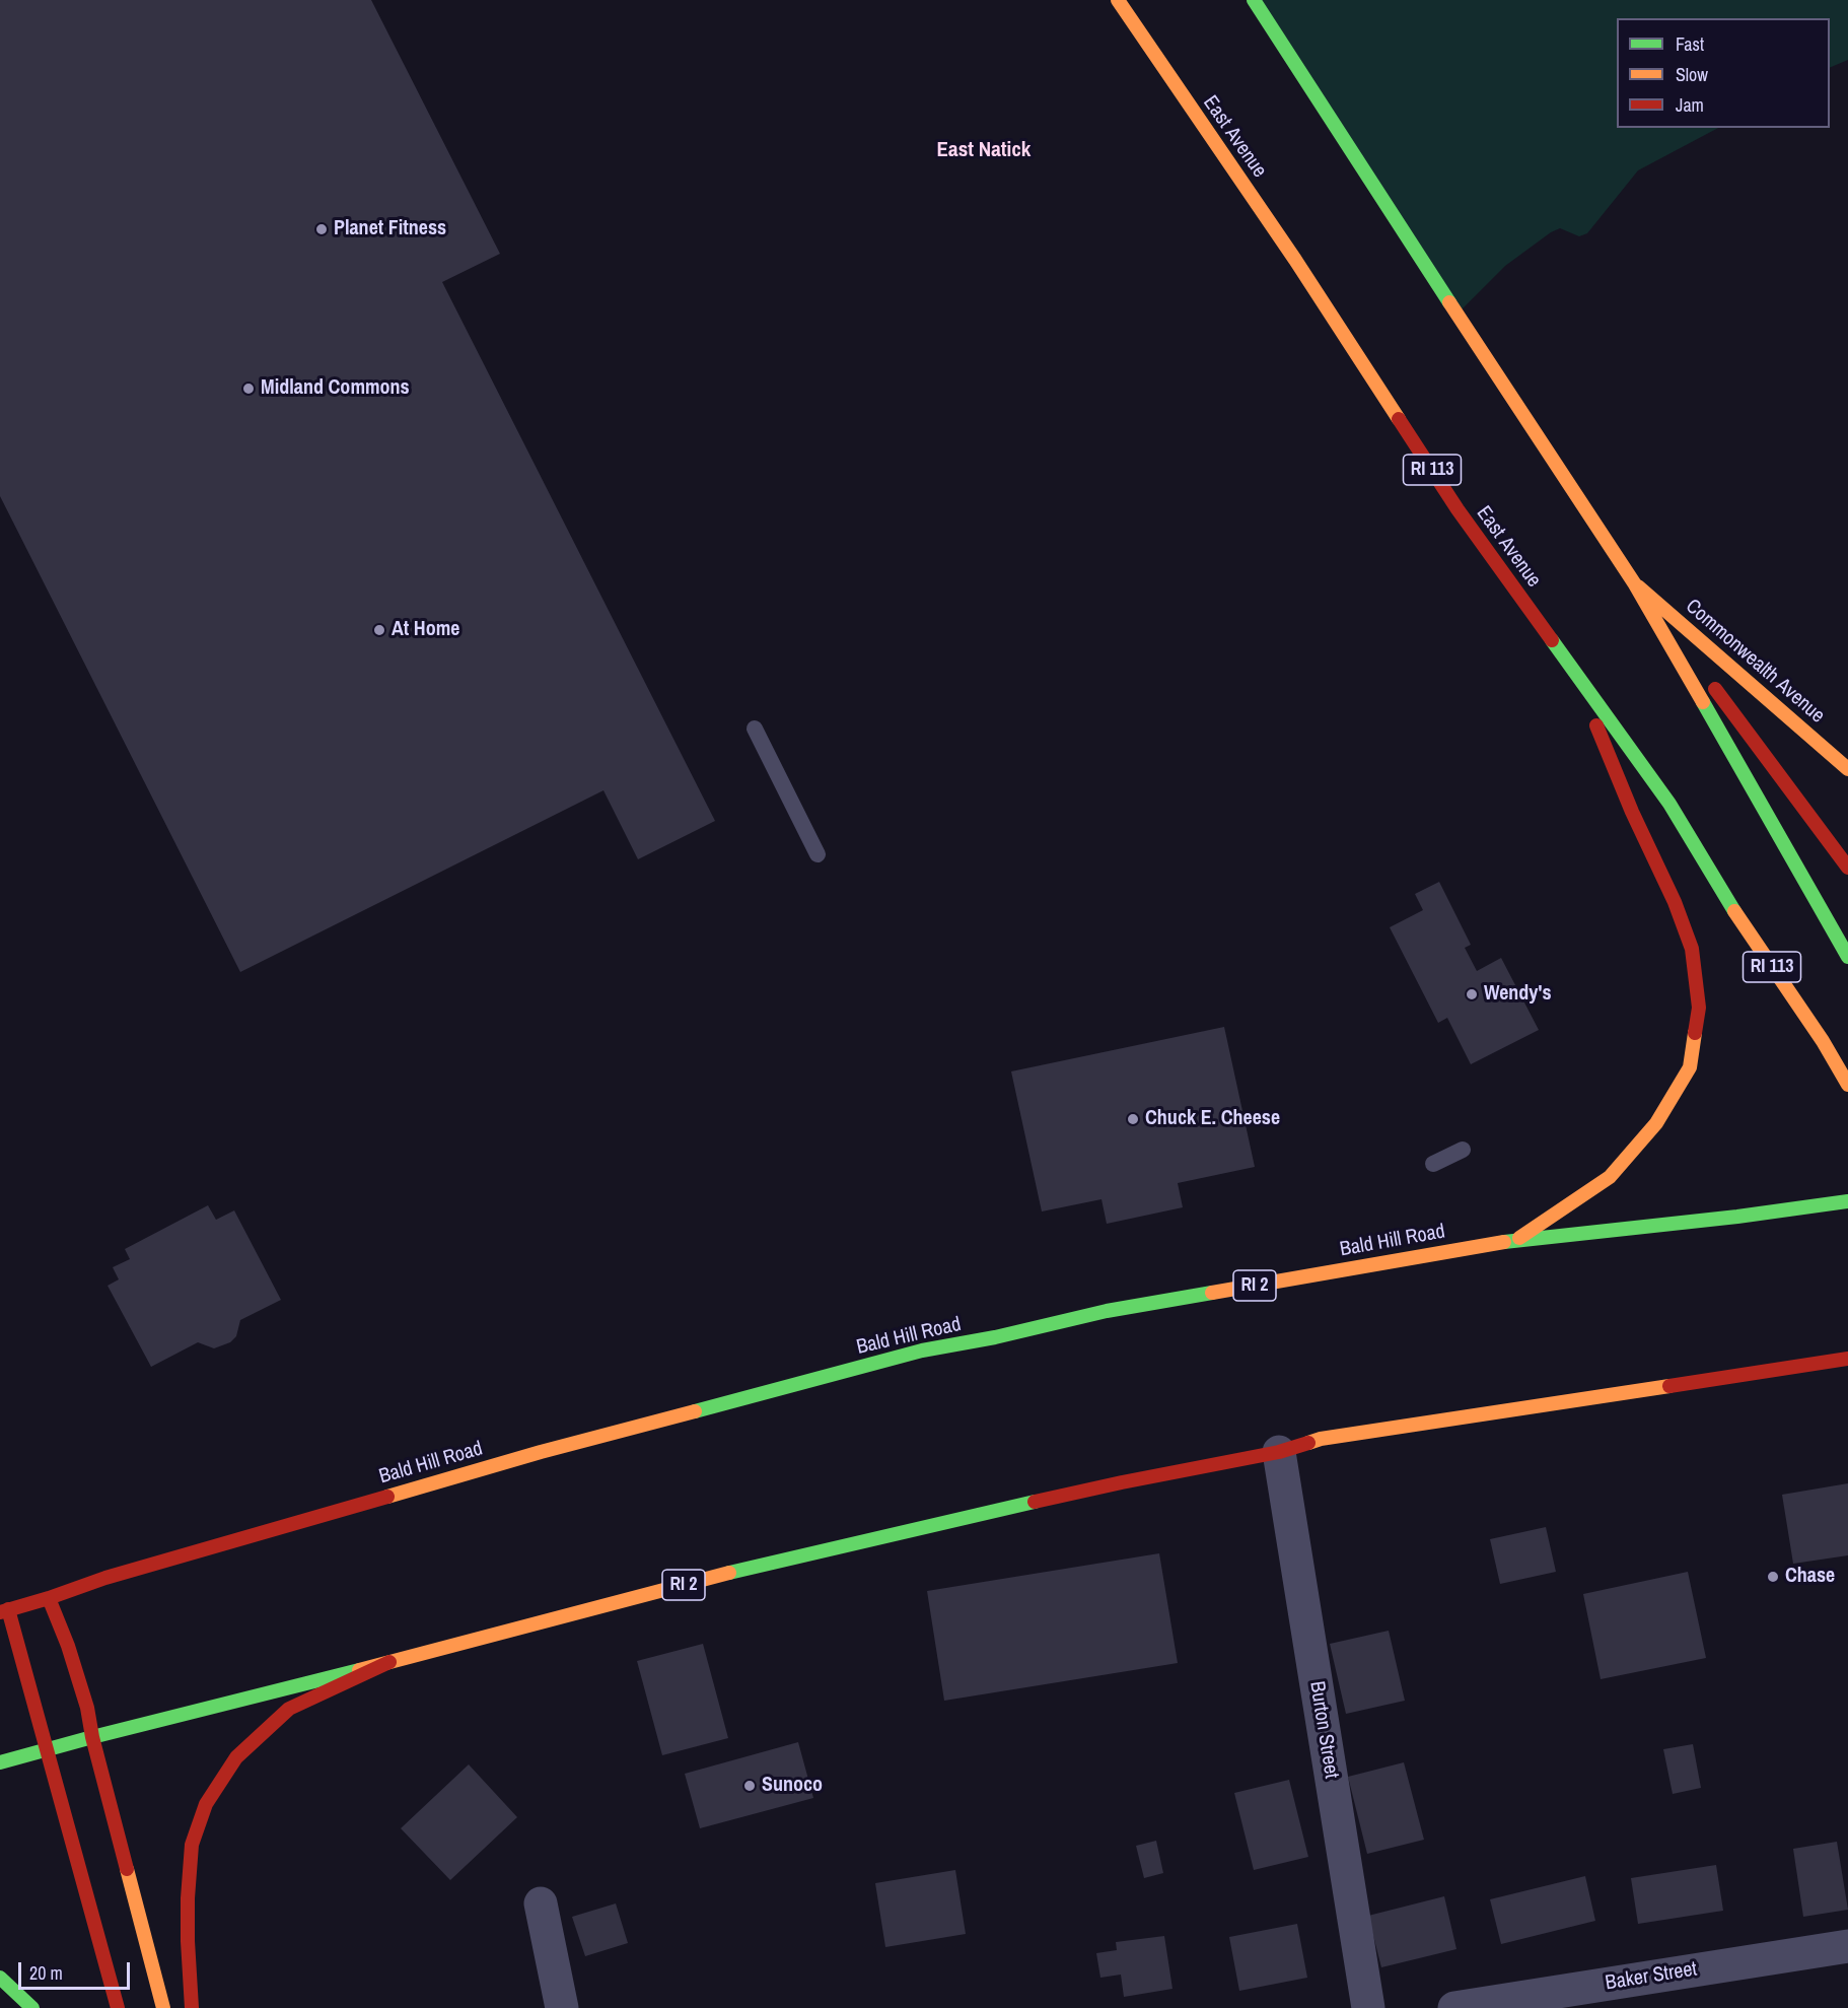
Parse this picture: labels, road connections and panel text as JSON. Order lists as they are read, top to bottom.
{
  "streets": {
    "main road": [
      "East Avenue",
      "RI 113",
      "Commonwealth Avenue",
      "Bald Hill Road",
      "RI 2"
    ],
    "street": ["Burton Street", "Baker Street"]
  },
  "crossings": [
    ["RI 2", "Burton Street"]
  ],
  "districts": ["East Natick"],
  "places": [
    "Planet Fitness",
    "Midland Commons",
    "At Home",
    "Wendy's",
    "Chuck E. Cheese",
    "Chase",
    "Sunoco"
  ],
  "legend": ["Fast", "Slow", "Jam"],
  "scale_bar": "20 m"
}
